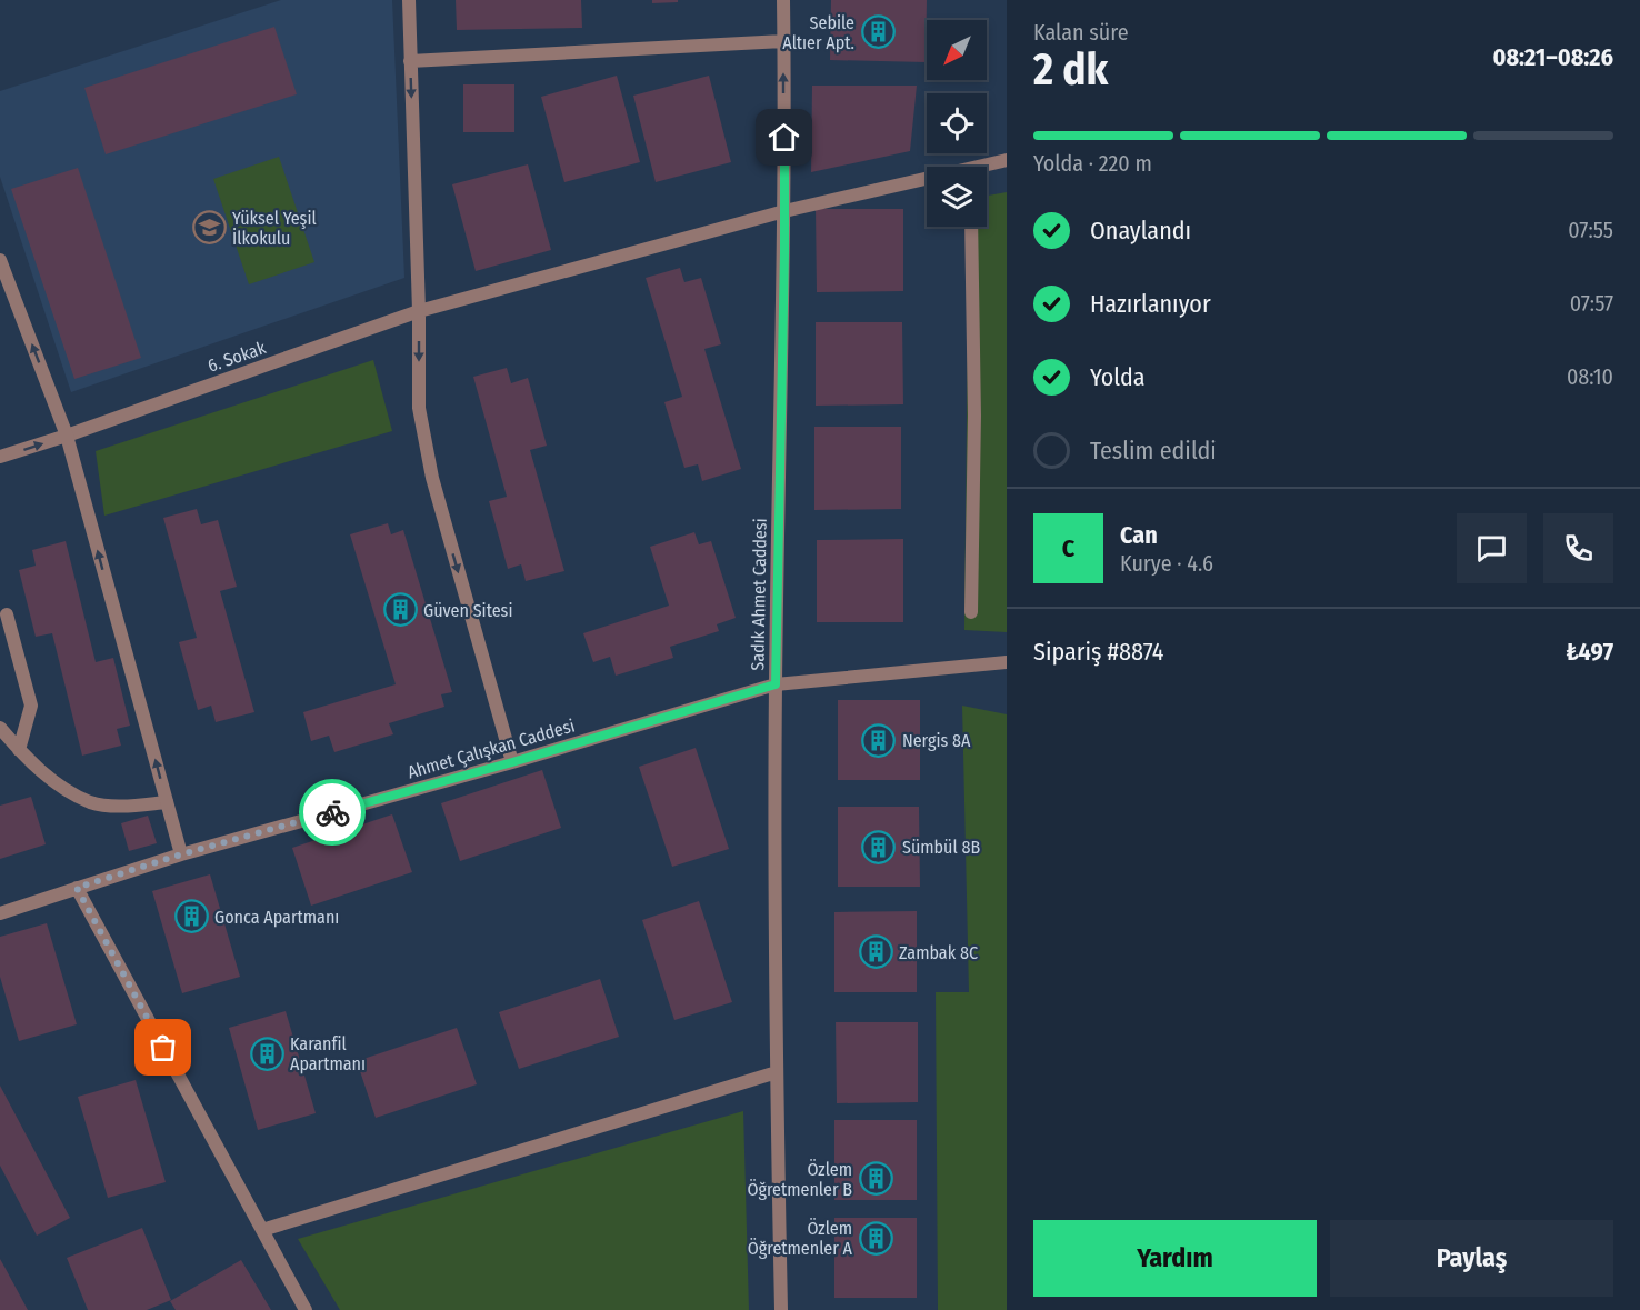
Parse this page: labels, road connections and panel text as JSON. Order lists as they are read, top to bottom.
{
  "streets": {
    "street": ["6. Sokak", "Sadık Ahmet Caddesi", "Ahmet Çalışkan Caddesi"]
  },
  "crossings": [
    ["6. Sokak", "Sadık Ahmet Caddesi"],
    ["Sadık Ahmet Caddesi", "Ahmet Çalışkan Caddesi"]
  ],
  "places": {
    "building": [
      "Sebile Altıer Apt.",
      "Güven Sitesi",
      "Nergis 8A",
      "Sümbül 8B",
      "Gonca Apartmanı",
      "Zambak 8C",
      "Karanfil Apartmanı",
      "Özlem Öğretmenler B",
      "Özlem Öğretmenler A"
    ],
    "school or university": ["Yüksel Yeşil İlkokulu"]
  },
  "north": "bottom left",
  "page": {
    "heading": ["2 dk", "Kalan süre", "08:21–08:26"],
    "panel": [
      "Can",
      "Kurye · 4.6",
      "Sipariş #8874",
      "₺497"
    ],
    "bar": "Yolda · 220 m",
    "list": [
      ["Onaylandı", "07:55"],
      ["Hazırlanıyor", "07:57"],
      ["Yolda", "08:10"],
      "Teslim edildi"
    ],
    "round": "C",
    "buttons": ["Yardım", "Paylaş"]
  }
}
